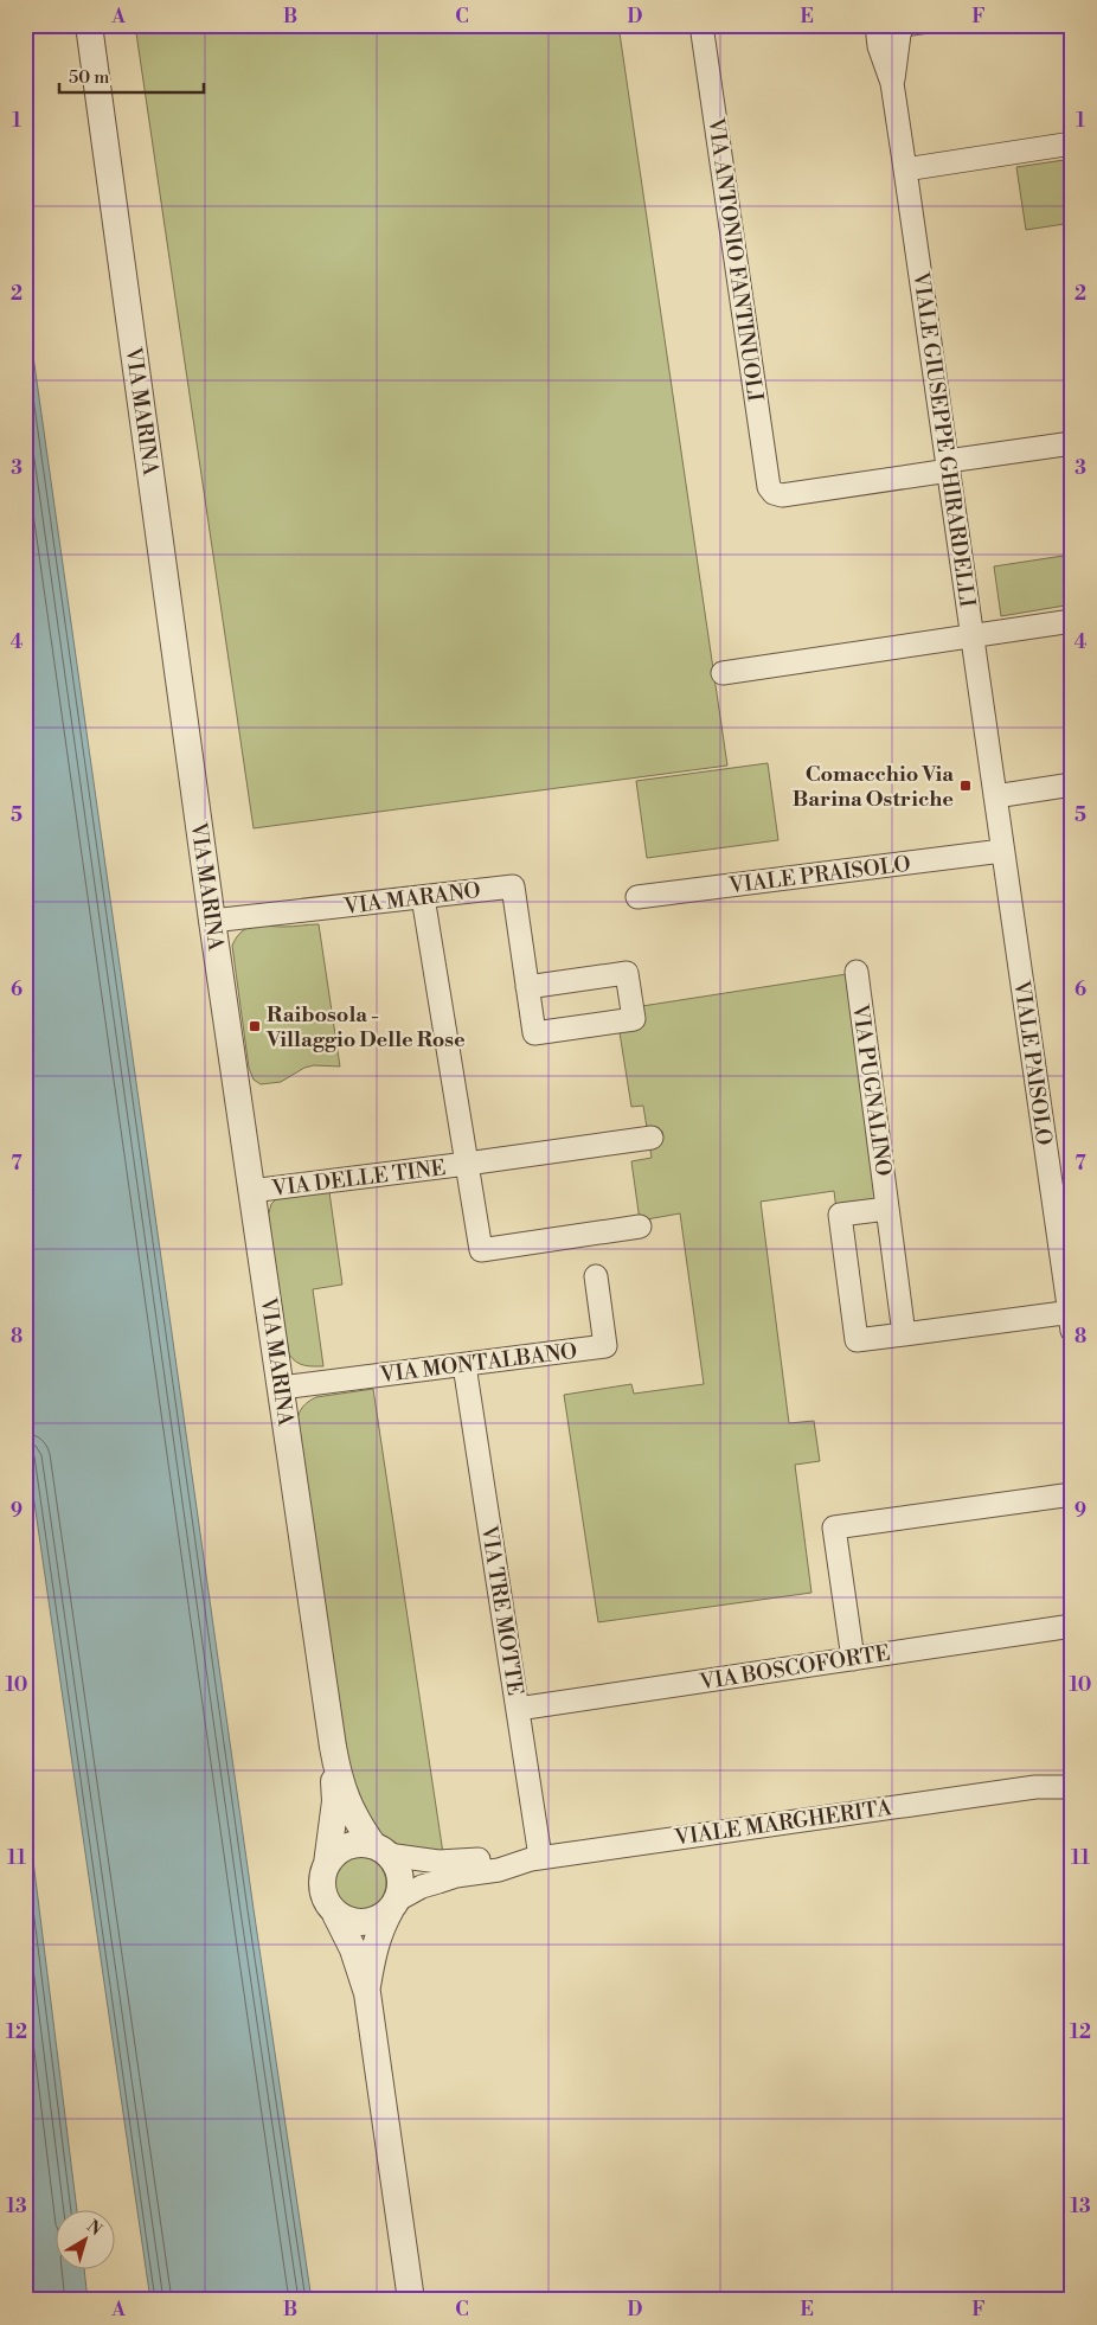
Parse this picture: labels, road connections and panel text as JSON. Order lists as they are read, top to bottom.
{
  "streets": {
    "street": [
      "VIA ANTONIO FANTINUOLI",
      "VIA MARINA",
      "VIALE GIUSEPPE GHIRARDELLI",
      "VIALE PRAISOLO",
      "VIA MARANO",
      "VIALE PAISOLO",
      "VIA PUGNALINO",
      "VIA DELLE TINE",
      "VIA MONTALBANO",
      "VIA TRE MOTTE",
      "VIA BOSCOFORTE",
      "VIALE MARGHERITA"
    ]
  },
  "crossings": [
    ["VIA ANTONIO FANTINUOLI", "VIALE GIUSEPPE GHIRARDELLI"],
    ["VIA MARINA", "VIA MARANO"],
    ["VIA MARINA", "VIA DELLE TINE"],
    ["VIA MARINA", "VIA MONTALBANO"],
    ["VIA MARINA", "VIALE MARGHERITA"],
    ["VIALE GIUSEPPE GHIRARDELLI", "VIALE PAISOLO"],
    ["VIALE PRAISOLO", "VIALE PAISOLO"],
    ["VIA MONTALBANO", "VIA TRE MOTTE"],
    ["VIA TRE MOTTE", "VIA BOSCOFORTE"],
    ["VIA TRE MOTTE", "VIALE MARGHERITA"]
  ],
  "places": {
    "transit": ["Comacchio Via Barina Ostriche", "Raibosola - Villaggio Delle Rose"]
  },
  "scale_bar": "50 m",
  "north": "top right",
  "grid": {
    "columns": [
      "A",
      "B",
      "C",
      "D",
      "E",
      "F"
    ],
    "rows": [
      "1",
      "2",
      "3",
      "4",
      "5",
      "6",
      "7",
      "8",
      "9",
      "10",
      "11",
      "12",
      "13"
    ]
  }
}
